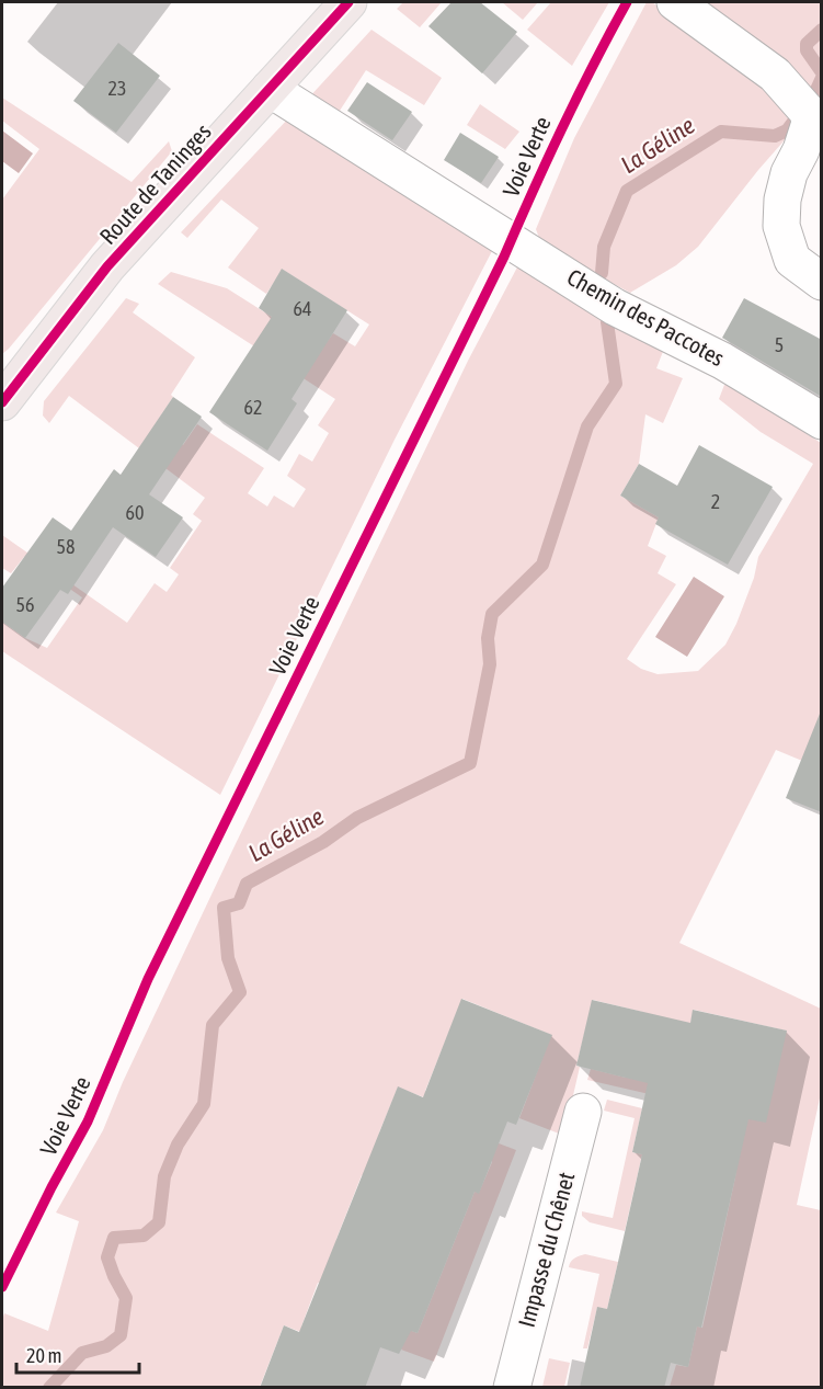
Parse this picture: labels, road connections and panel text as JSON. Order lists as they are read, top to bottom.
{
  "streets": {
    "main road": ["Route de Taninges"],
    "street": ["Chemin des Paccotes", "Impasse du Chênet"],
    "cycle path": ["Voie Verte"]
  },
  "crossings": [
    ["Route de Taninges", "Chemin des Paccotes"]
  ],
  "water": ["La Géline"],
  "house_numbers": [
    "23",
    "64",
    "5",
    "62",
    "2",
    "60",
    "58",
    "56"
  ],
  "scale_bar": "20 m"
}
